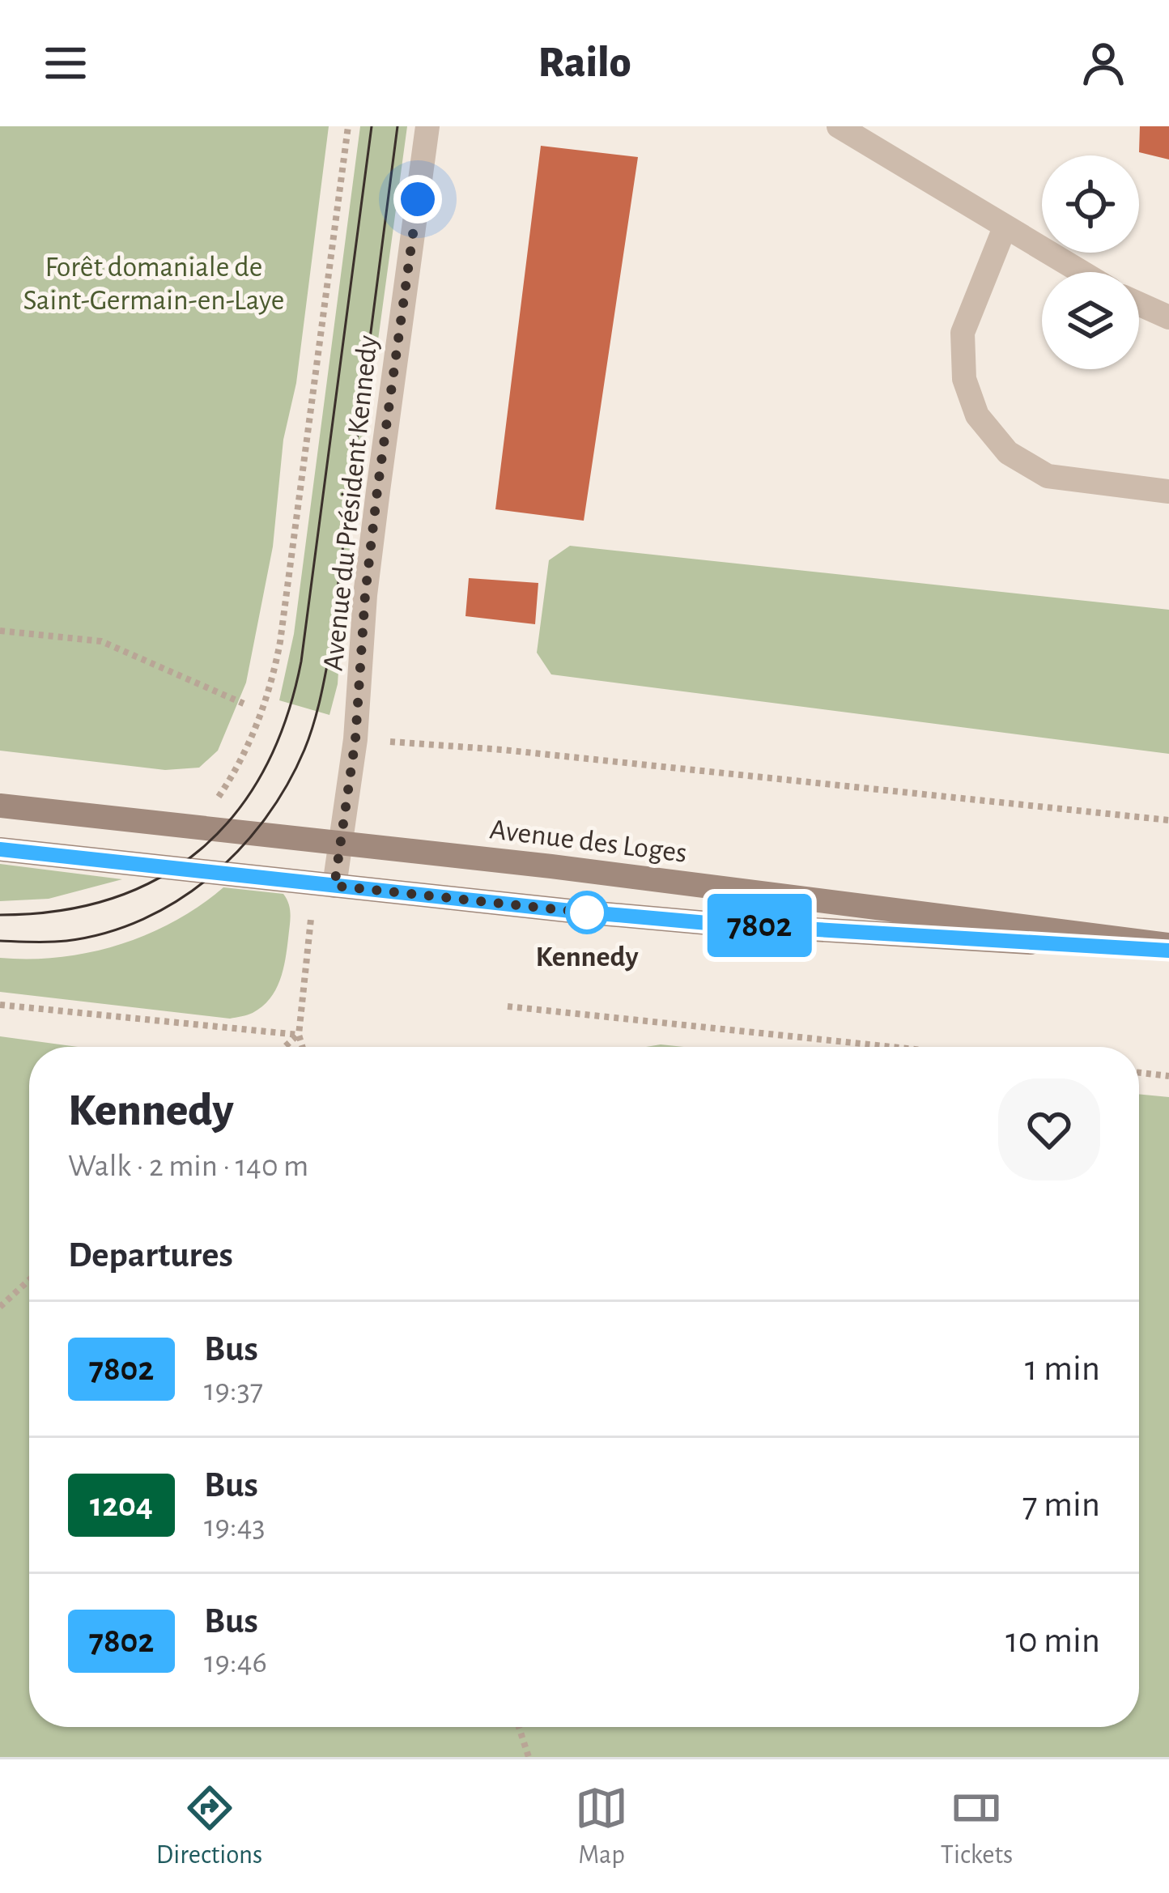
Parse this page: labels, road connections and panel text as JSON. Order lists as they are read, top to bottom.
{
  "streets": {
    "main road": ["Avenue des Loges"],
    "street": ["Avenue du Président Kennedy"]
  },
  "crossings": [
    ["Avenue du Président Kennedy", "Avenue des Loges"]
  ],
  "parks": ["Forêt domaniale de Saint-Germain-en-Laye"],
  "places": ["Kennedy"],
  "lines": ["bus line 7802"],
  "page": {
    "header": "Railo",
    "on_map": "7802",
    "heading": [
      ["Kennedy", "Walk · 2 min · 140 m"],
      "Departures"
    ],
    "list": [
      {
        "mark": "7802",
        "name": "Bus",
        "note": "19:37",
        "value": "1 min"
      },
      {
        "mark": "1204",
        "name": "Bus",
        "note": "19:43",
        "value": "7 min"
      },
      {
        "mark": "7802",
        "name": "Bus",
        "note": "19:46",
        "value": "10 min"
      }
    ],
    "tabs": ["Directions", "Map", "Tickets"]
  }
}
